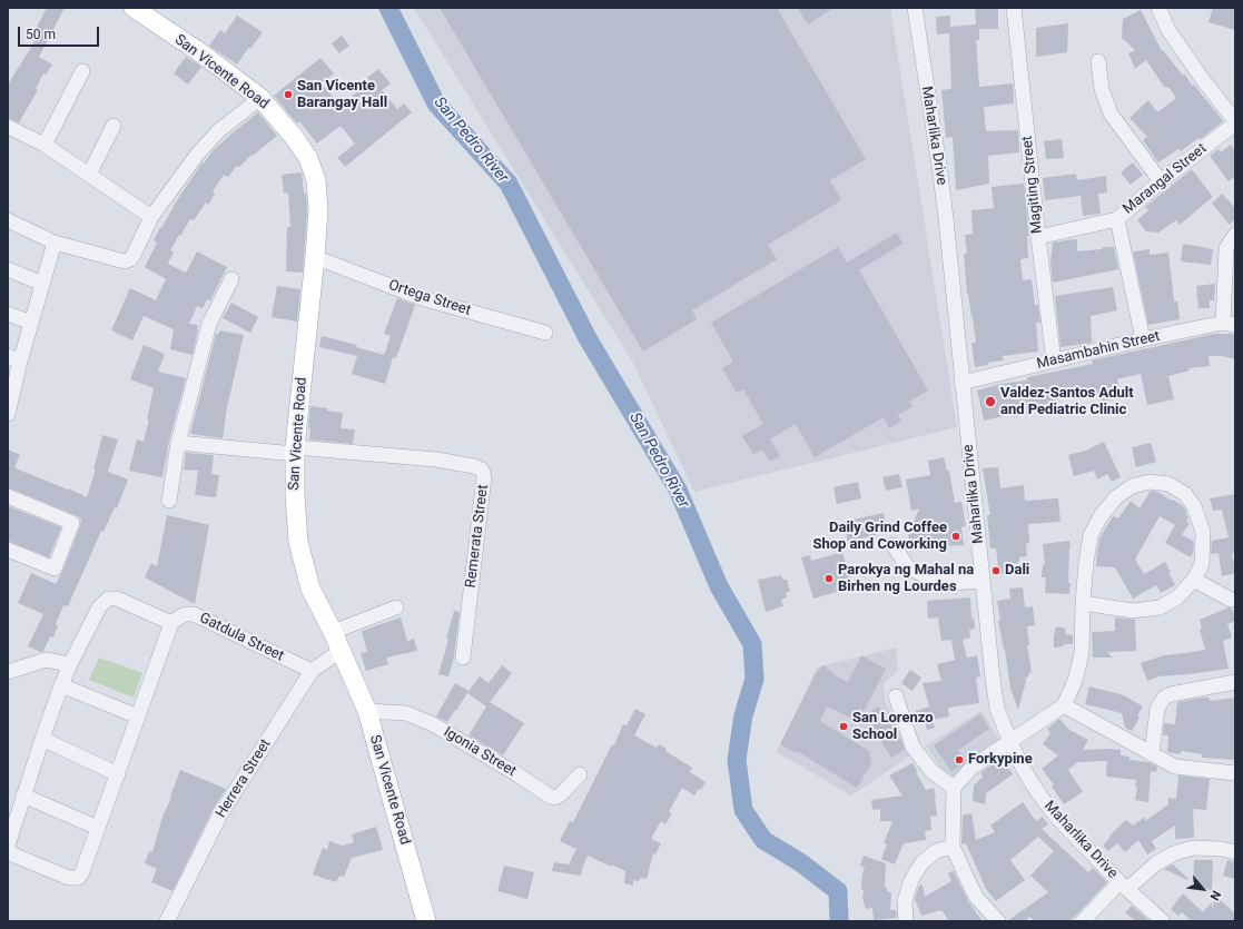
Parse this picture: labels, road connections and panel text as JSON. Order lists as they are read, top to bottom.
{
  "streets": {
    "main road": ["San Vicente Road"],
    "street": [
      "Maharlika Drive",
      "Marangal Street",
      "Magiting Street",
      "Ortega Street",
      "Masambahin Street",
      "Remerata Street",
      "Gatdula Street",
      "Igonia Street",
      "Herrera Street"
    ]
  },
  "crossings": [
    ["San Vicente Road", "Ortega Street"],
    ["San Vicente Road", "Remerata Street"],
    ["San Vicente Road", "Igonia Street"],
    ["San Vicente Road", "Herrera Street"],
    ["Maharlika Drive", "Masambahin Street"],
    ["Marangal Street", "Magiting Street"],
    ["Magiting Street", "Masambahin Street"],
    ["Gatdula Street", "Herrera Street"]
  ],
  "water": ["San Pedro River"],
  "places": [
    "San Vicente Barangay Hall",
    "Valdez-Santos Adult and Pediatric Clinic",
    "Daily Grind Coffee Shop and Coworking",
    "Dali",
    "Parokya ng Mahal na Birhen ng Lourdes",
    "San Lorenzo School",
    "Forkypine"
  ],
  "scale_bar": "50 m",
  "north": "bottom right"
}
